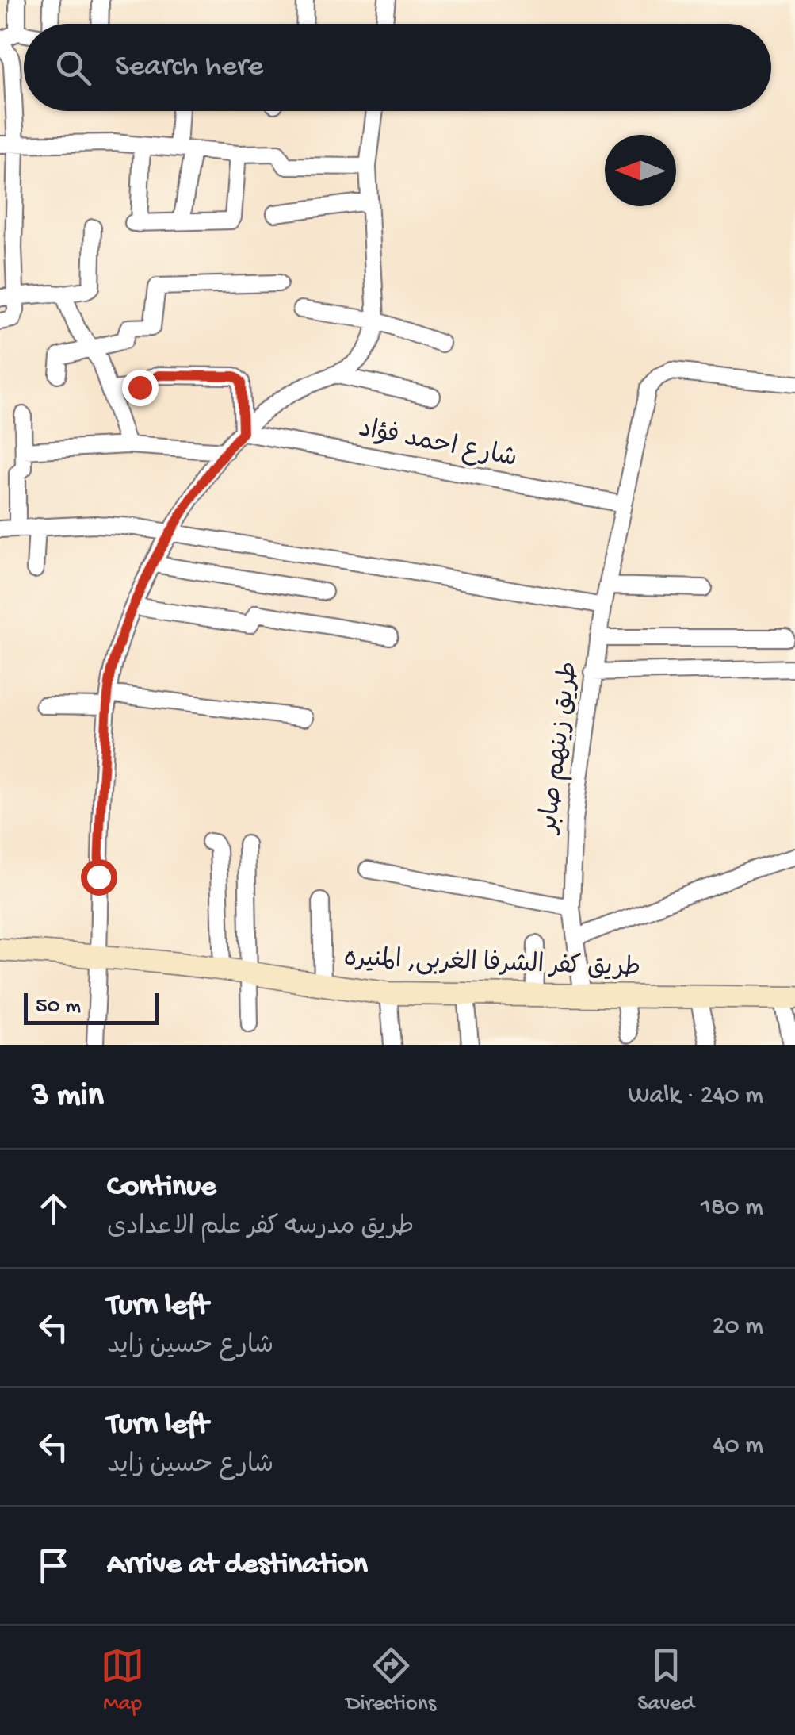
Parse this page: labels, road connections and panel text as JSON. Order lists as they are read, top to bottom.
{
  "streets": {
    "street": ["شارع احمد فؤاد", "طريق زينهم صابر", "طريق كفر الشرفا الغربى, المنيره"]
  },
  "crossings": [
    ["شارع احمد فؤاد", "طريق زينهم صابر"],
    ["طريق زينهم صابر", "طريق كفر الشرفا الغربى, المنيره"]
  ],
  "scale_bar": "50 m",
  "north": "left",
  "page": {
    "search": "Search here",
    "scale": "50 m",
    "heading": ["3 min", "Walk · 240 m"],
    "list": [
      ["Continue", "طريق مدرسه كفر علم الاعدادى", "180 m"],
      ["Turn left", "شارع حسين زايد", "20 m"],
      ["Turn left", "شارع حسين زايد", "40 m"],
      "Arrive at destination"
    ],
    "nav": ["Map", "Directions", "Saved"]
  }
}
